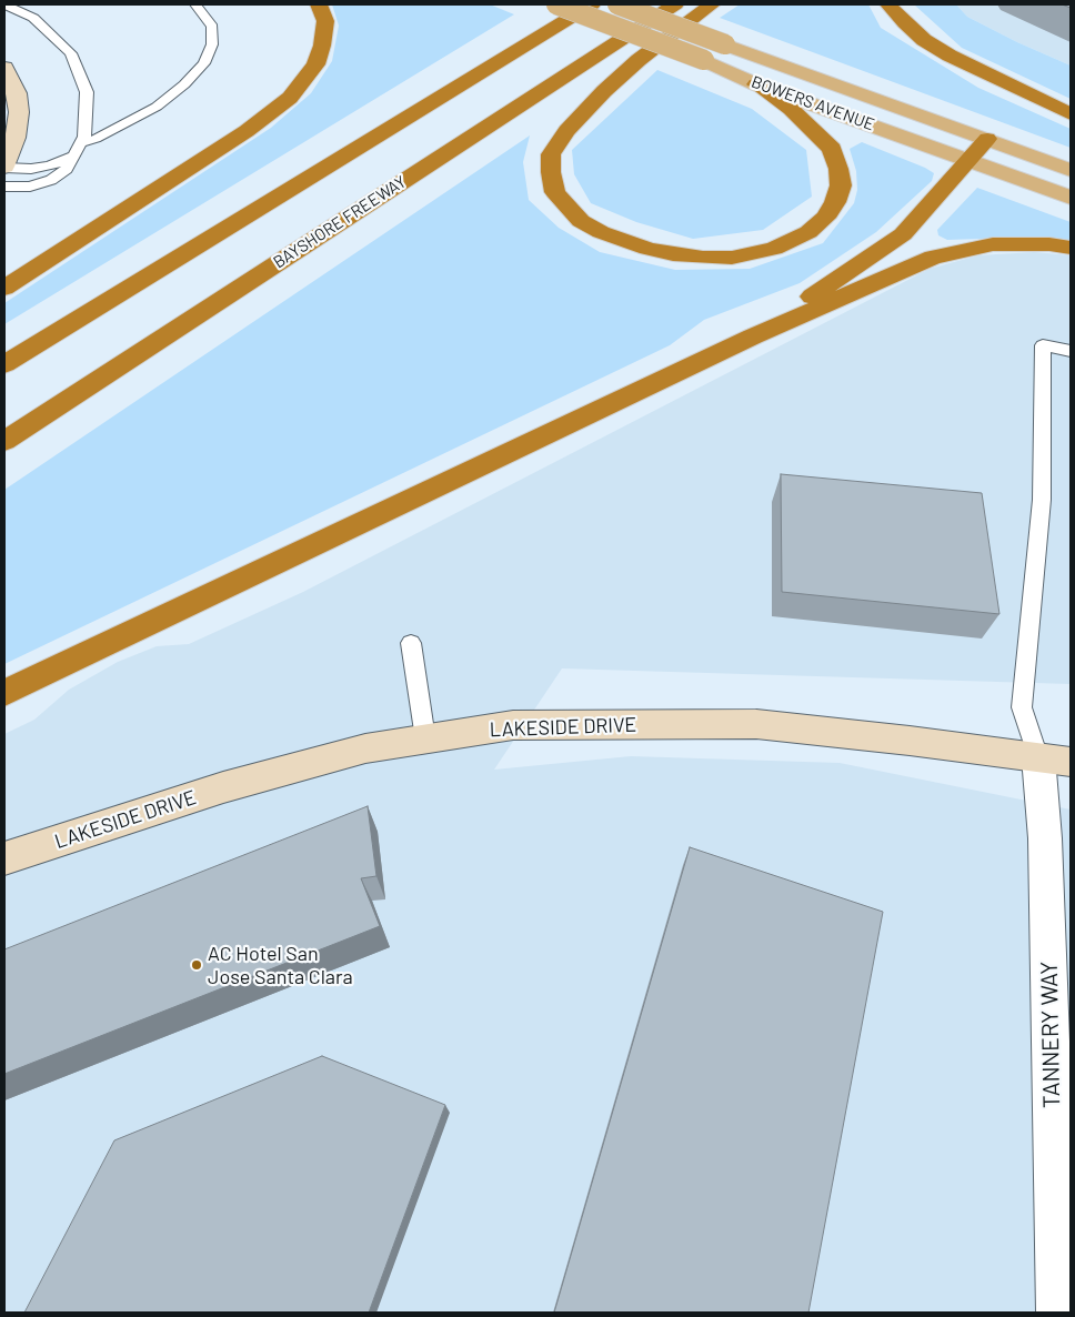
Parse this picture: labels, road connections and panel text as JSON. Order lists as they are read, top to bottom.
{
  "streets": {
    "highway": ["BAYSHORE FREEWAY"],
    "main road": ["BOWERS AVENUE"],
    "street": ["LAKESIDE DRIVE", "TANNERY WAY"]
  },
  "crossings": [
    ["LAKESIDE DRIVE", "TANNERY WAY"]
  ],
  "places": ["AC Hotel San Jose Santa Clara"]
}
